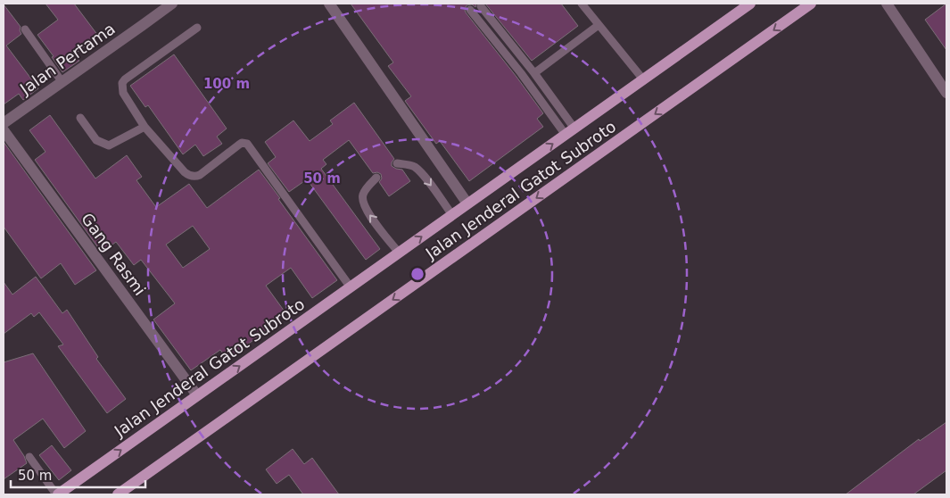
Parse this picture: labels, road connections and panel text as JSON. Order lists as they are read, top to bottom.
{
  "streets": {
    "main road": ["Jalan Jenderal Gatot Subroto"],
    "street": ["Jalan Pertama", "Gang Rasmi"]
  },
  "crossings": [
    ["Jalan Jenderal Gatot Subroto", "Gang Rasmi"]
  ],
  "scale_bar": "50 m",
  "rings": ["100 m", "50 m"]
}
